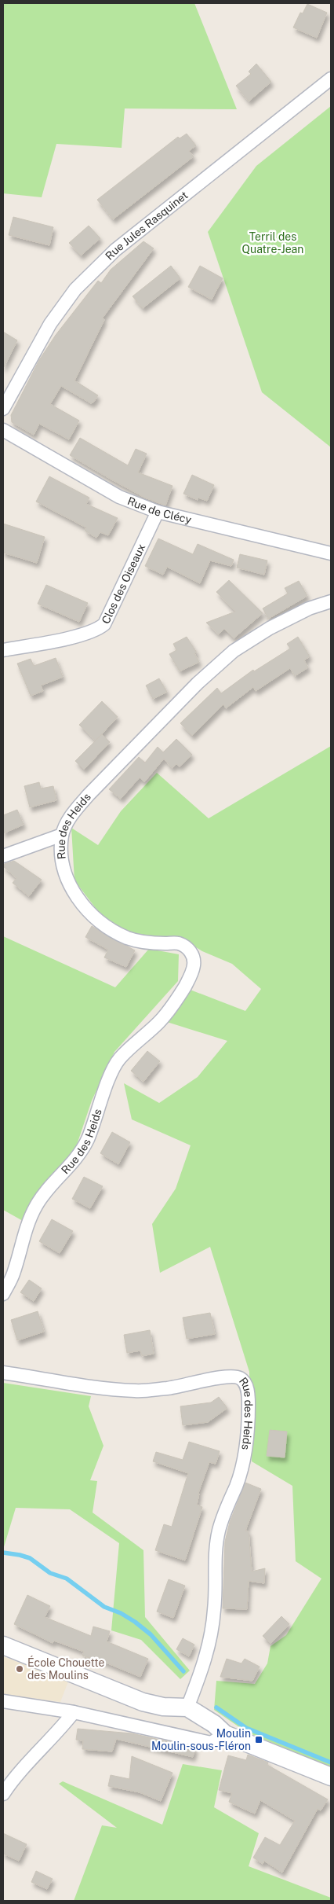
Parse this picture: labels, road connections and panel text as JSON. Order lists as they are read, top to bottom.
{
  "streets": {
    "street": [
      "Rue Jules Rasquinet",
      "Rue de Clécy",
      "Clos des Oiseaux",
      "Rue des Heids"
    ]
  },
  "crossings": [
    ["Rue de Clécy", "Clos des Oiseaux"]
  ],
  "parks": ["Terril des Quatre-Jean"],
  "places": {
    "other": ["École Chouette des Moulins"],
    "transit": ["Moulin Moulin-sous-Fléron"]
  }
}
